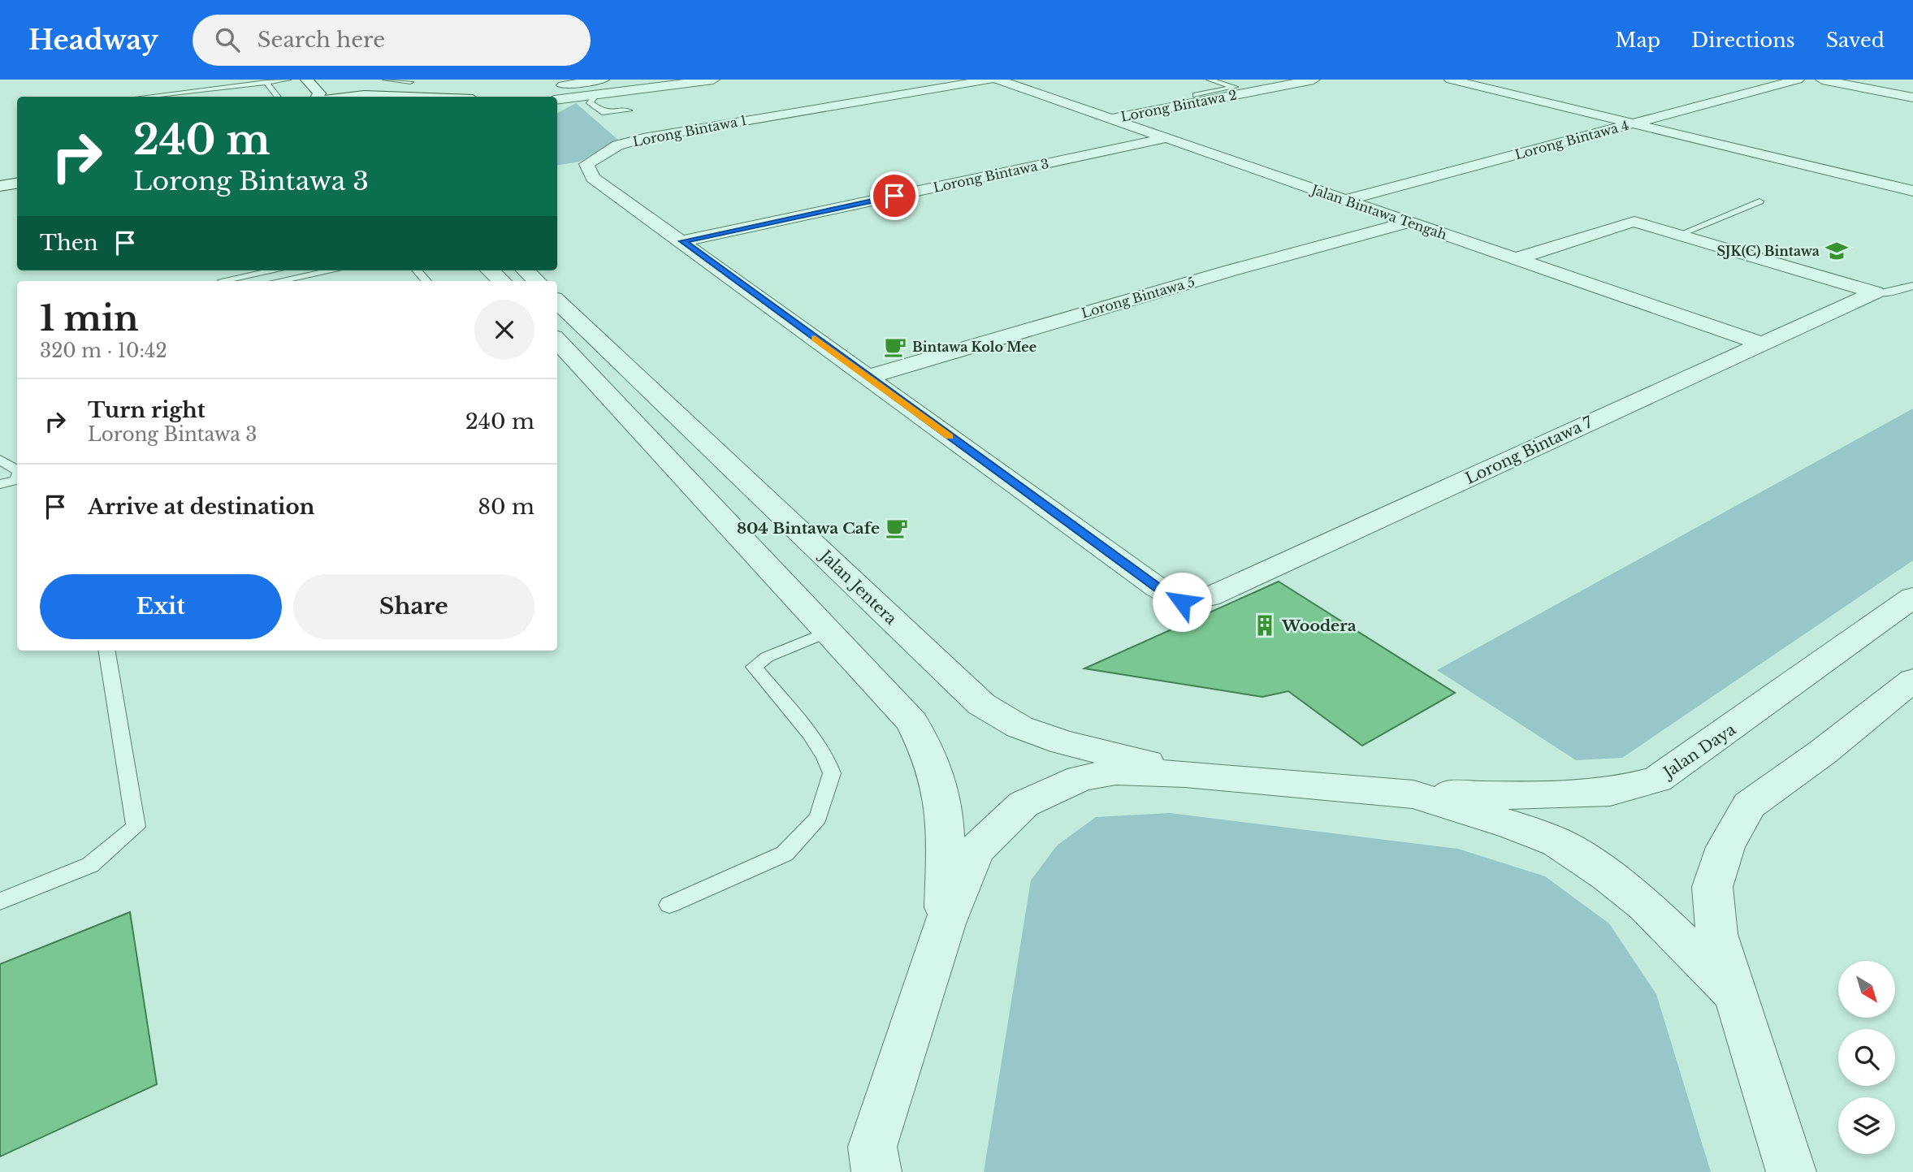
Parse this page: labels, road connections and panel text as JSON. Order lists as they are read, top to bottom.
{
  "streets": {
    "street": [
      "Lorong Bintawa 2",
      "Lorong Bintawa 1",
      "Lorong Bintawa 4",
      "Lorong Bintawa 3",
      "Jalan Bintawa Tengah",
      "Lorong Bintawa 5",
      "Lorong Bintawa 7",
      "Jalan Jentera",
      "Jalan Daya"
    ]
  },
  "crossings": [
    ["Lorong Bintawa 2", "Jalan Bintawa Tengah"],
    ["Lorong Bintawa 1", "Lorong Bintawa 3"],
    ["Lorong Bintawa 1", "Lorong Bintawa 5"],
    ["Lorong Bintawa 1", "Lorong Bintawa 7"],
    ["Lorong Bintawa 4", "Jalan Bintawa Tengah"],
    ["Lorong Bintawa 3", "Jalan Bintawa Tengah"],
    ["Jalan Bintawa Tengah", "Lorong Bintawa 5"],
    ["Jalan Bintawa Tengah", "Lorong Bintawa 7"]
  ],
  "places": {
    "school or university": ["SJK(C) Bintawa"],
    "cafe": ["Bintawa Kolo Mee", "804 Bintawa Cafe"],
    "building": ["Woodera"]
  },
  "north": "bottom right",
  "page": {
    "header": "Headway",
    "search": "Search here",
    "nav": ["Map", "Directions", "Saved"],
    "turn": ["240 m", "Lorong Bintawa 3"],
    "then": "Then",
    "heading": ["1 min", "320 m · 10:42"],
    "list": [
      {
        "name": "Turn right",
        "note": "Lorong Bintawa 3",
        "value": "240 m"
      },
      {
        "name": "Arrive at destination",
        "value": "80 m"
      }
    ],
    "buttons": ["Exit", "Share"]
  }
}
